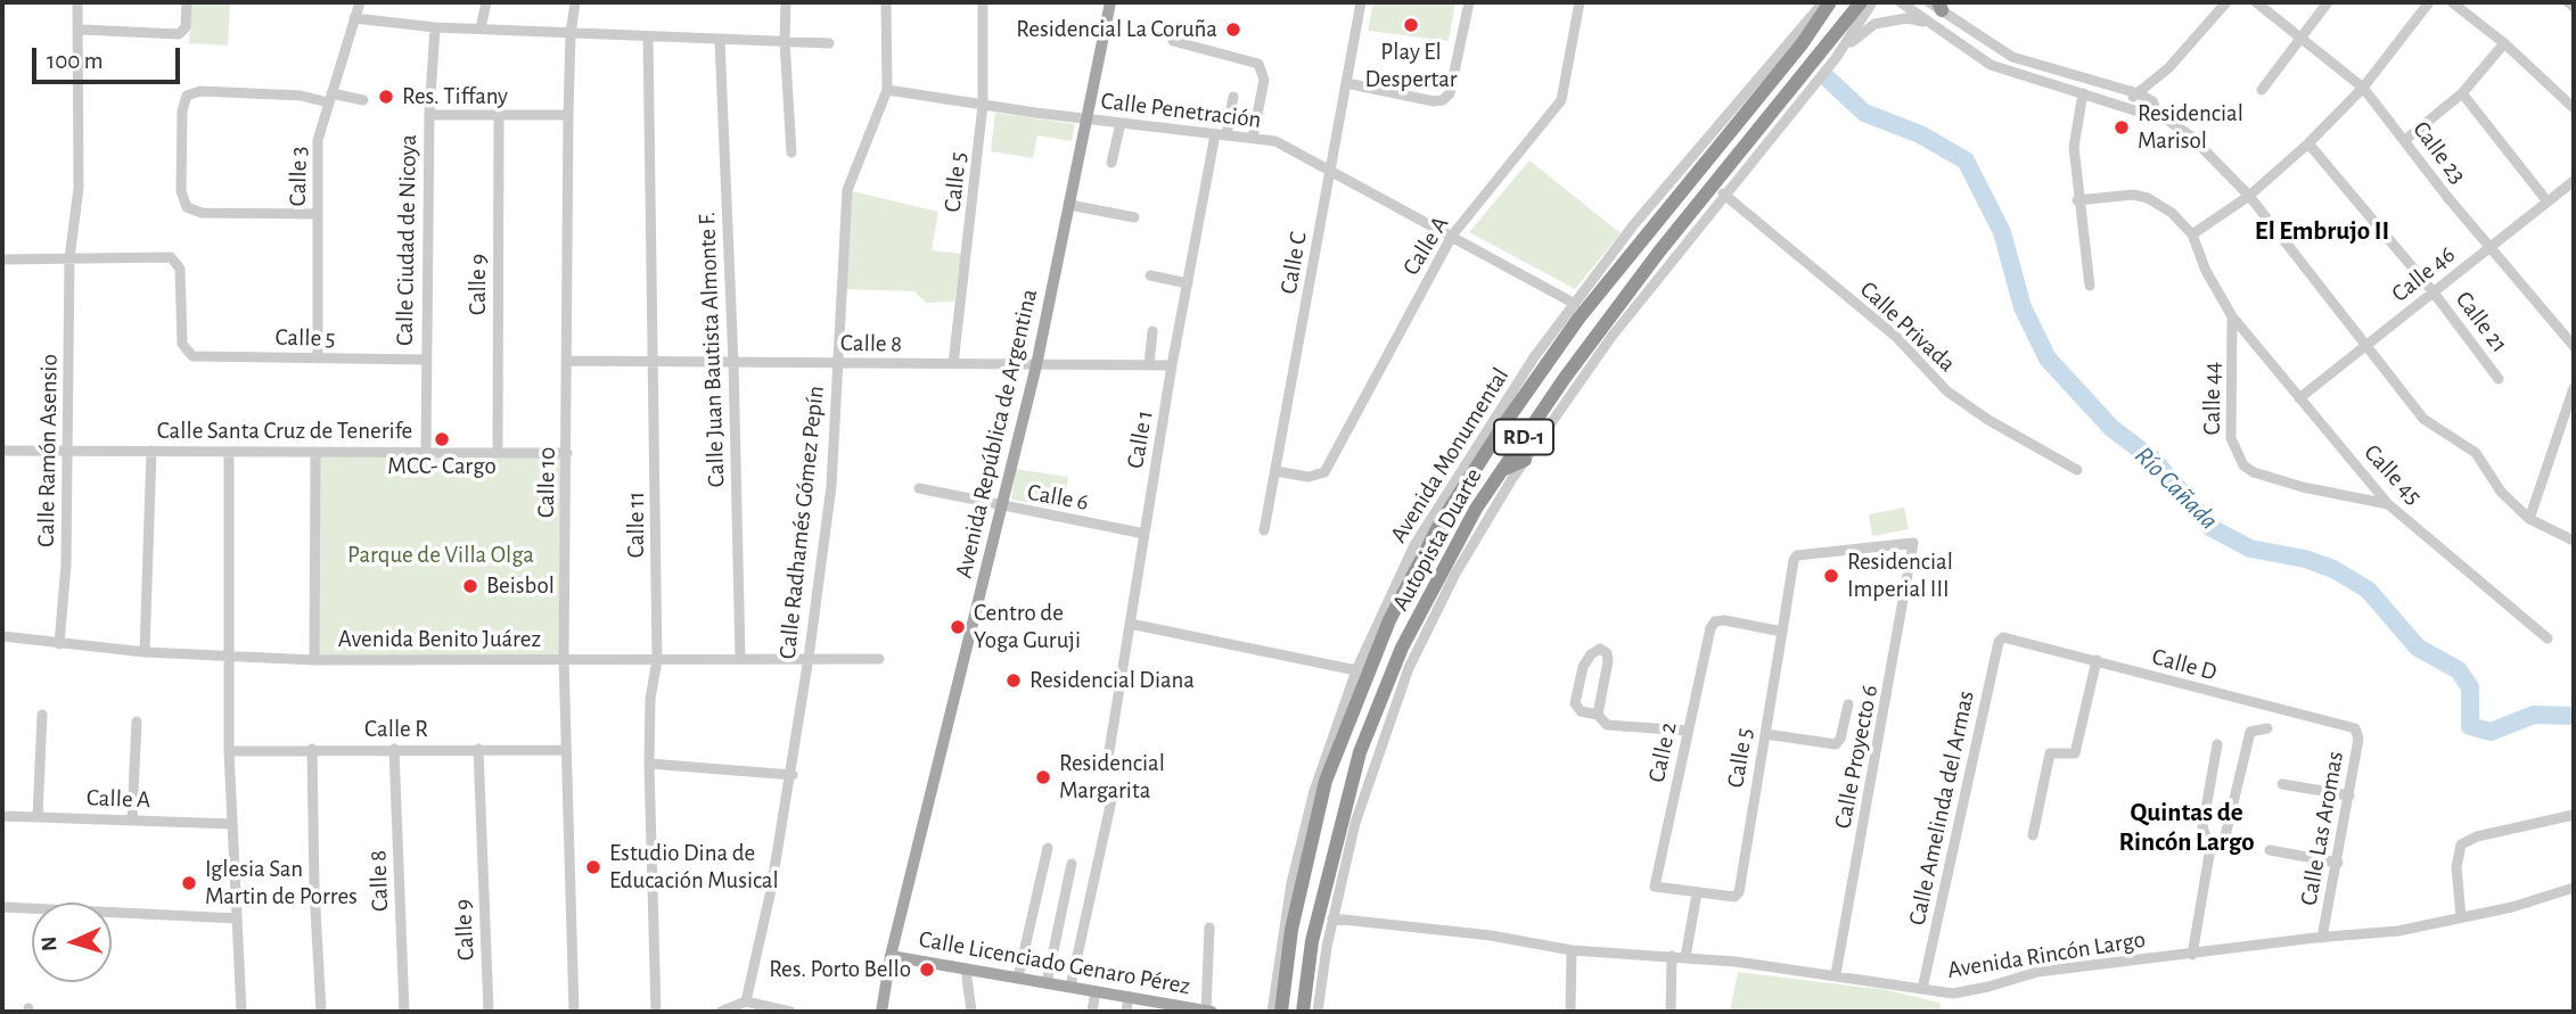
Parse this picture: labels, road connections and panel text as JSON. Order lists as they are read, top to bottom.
{
  "streets": {
    "highway": ["RD-1", "Autopista Duarte"],
    "main road": ["Avenida República de Argentina", "Calle Licenciado Genaro Pérez"],
    "street": [
      "Calle Penetración",
      "Calle 23",
      "Calle 3",
      "Calle 5",
      "Calle Ciudad de Nicoya",
      "Calle A",
      "Calle C",
      "Calle 46",
      "Calle 9",
      "Calle 21",
      "Calle Privada",
      "Calle 8",
      "Calle Juan Bautista Almonte F.",
      "Calle 44",
      "Calle Santa Cruz de Tenerife",
      "Calle 1",
      "Calle Ramón Asensio",
      "Avenida Monumental",
      "Calle 45",
      "Calle 10",
      "Calle 6",
      "Calle Radhamés Gómez Pepín",
      "Calle 11",
      "Avenida Benito Juárez",
      "Calle D",
      "Calle R",
      "Calle 2",
      "Calle Proyecto 6",
      "Calle Amelinda del Armas",
      "Calle Las Aromas",
      "Avenida Rincón Largo"
    ]
  },
  "crossings": [
    ["Calle Penetración", "Calle 5"],
    ["Calle Penetración", "Calle A"],
    ["Calle Penetración", "Calle C"],
    ["Calle Penetración", "Avenida República de Argentina"],
    ["Calle Penetración", "Calle 1"],
    ["Calle Penetración", "Avenida Monumental"],
    ["Calle Penetración", "Calle Radhamés Gómez Pepín"],
    ["Calle 23", "Calle 46"],
    ["Calle 3", "Calle 5"],
    ["Calle 5", "Calle Ciudad de Nicoya"],
    ["Calle 5", "Calle 8"],
    ["Calle 5", "Calle Ramón Asensio"],
    ["Calle 5", "Calle 2"],
    ["Calle 5", "Calle Proyecto 6"],
    ["Calle Ciudad de Nicoya", "Calle Santa Cruz de Tenerife"],
    ["Calle A", "Calle C"],
    ["Calle 46", "Calle 21"],
    ["Calle 46", "Calle 45"],
    ["Calle 9", "Calle Santa Cruz de Tenerife"],
    ["Calle 9", "Calle R"],
    ["Calle Privada", "Autopista Duarte"],
    ["Calle 8", "Calle Juan Bautista Almonte F."],
    ["Calle 8", "Avenida República de Argentina"],
    ["Calle 8", "Calle 1"],
    ["Calle 8", "Calle 10"],
    ["Calle 8", "Calle Radhamés Gómez Pepín"],
    ["Calle 8", "Calle 11"],
    ["Calle 8", "Calle R"],
    ["Calle Juan Bautista Almonte F.", "Avenida Benito Juárez"],
    ["Calle 44", "Calle 45"],
    ["Calle Santa Cruz de Tenerife", "Calle Ramón Asensio"],
    ["Calle Santa Cruz de Tenerife", "Calle 10"],
    ["Avenida República de Argentina", "Calle 6"],
    ["Avenida República de Argentina", "Calle Licenciado Genaro Pérez"],
    ["Calle 1", "Calle 6"],
    ["Calle Ramón Asensio", "Avenida Benito Juárez"],
    ["Calle 10", "Avenida Benito Juárez"],
    ["Calle 10", "Calle R"],
    ["Calle Radhamés Gómez Pepín", "Avenida Benito Juárez"],
    ["Calle 11", "Avenida Benito Juárez"],
    ["Calle D", "Calle Amelinda del Armas"],
    ["Calle D", "Calle Las Aromas"],
    ["Calle Proyecto 6", "Avenida Rincón Largo"],
    ["Calle Amelinda del Armas", "Avenida Rincón Largo"],
    ["Calle Las Aromas", "Avenida Rincón Largo"]
  ],
  "districts": ["El Embrujo II", "Quintas de Rincón Largo"],
  "water": ["Río Cañada"],
  "parks": ["Parque de Villa Olga"],
  "places": [
    "Play El Despertar",
    "Residencial La Coruña",
    "Res. Tiffany",
    "Residencial Marisol",
    "MCC- Cargo",
    "Residencial Imperial III",
    "Beisbol",
    "Centro de Yoga Guruji",
    "Residencial Diana",
    "Residencial Margarita",
    "Estudio Dina de Educación Musical",
    "Iglesia San Martin de Porres",
    "Res. Porto Bello"
  ],
  "scale_bar": "100 m",
  "north": "left"
}
